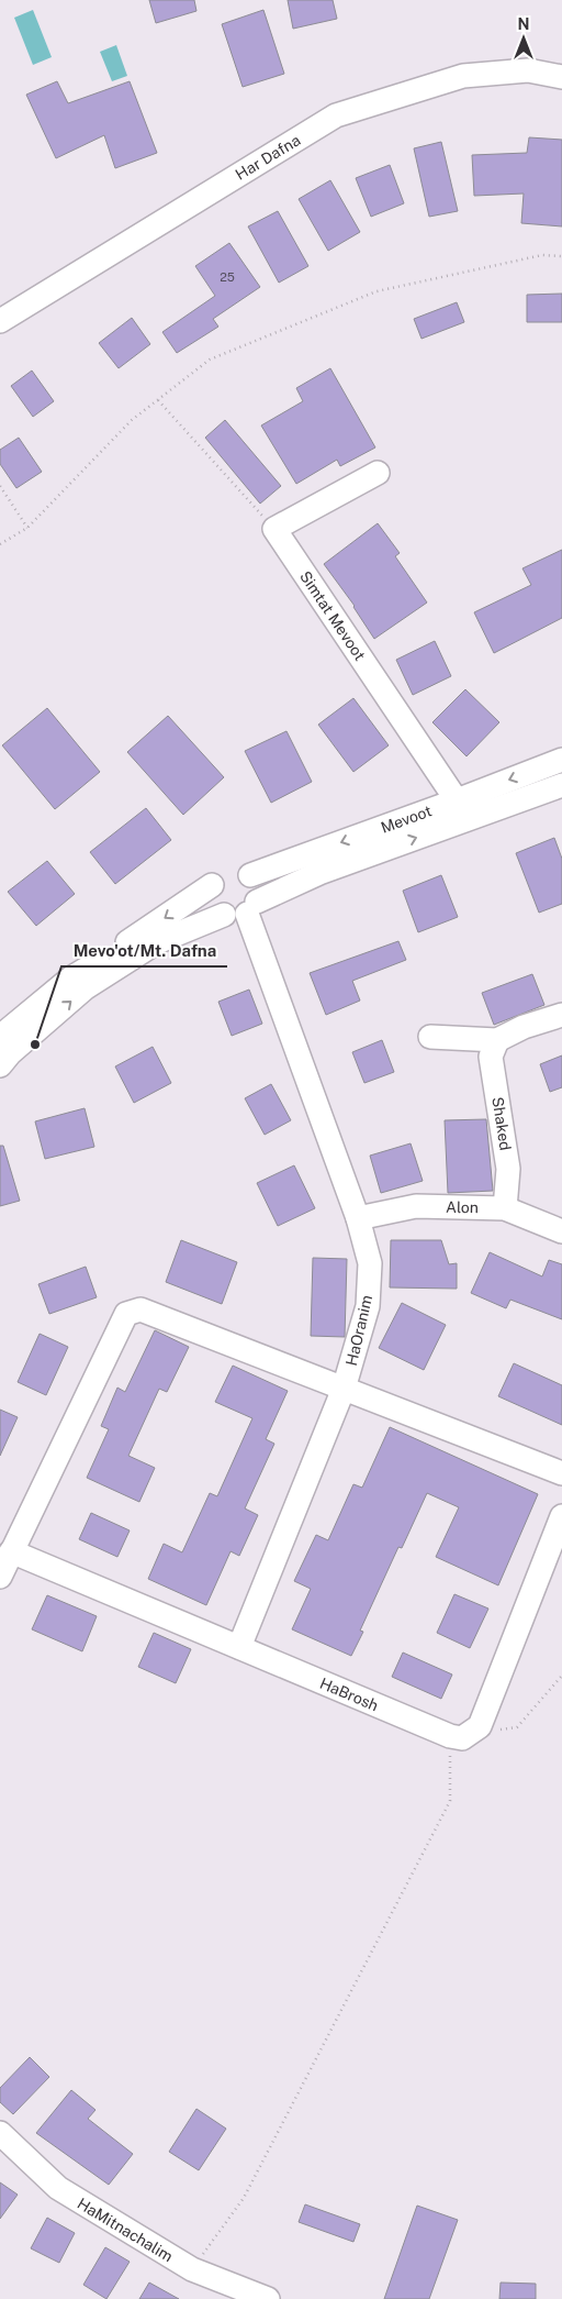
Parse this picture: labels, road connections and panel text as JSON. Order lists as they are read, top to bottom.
{
  "streets": {
    "street": [
      "Har Dafna",
      "Simtat Mevoot",
      "Mevoot",
      "Shaked",
      "Alon",
      "HaOranim",
      "HaBrosh",
      "HaMitnachalim"
    ]
  },
  "crossings": [
    ["Simtat Mevoot", "Mevoot"],
    ["Mevoot", "HaOranim"],
    ["Shaked", "Alon"],
    ["Alon", "HaOranim"],
    ["HaOranim", "HaBrosh"]
  ],
  "places": ["Mevo'ot/Mt. Dafna"],
  "house_numbers": ["25"],
  "north": "top"
}
